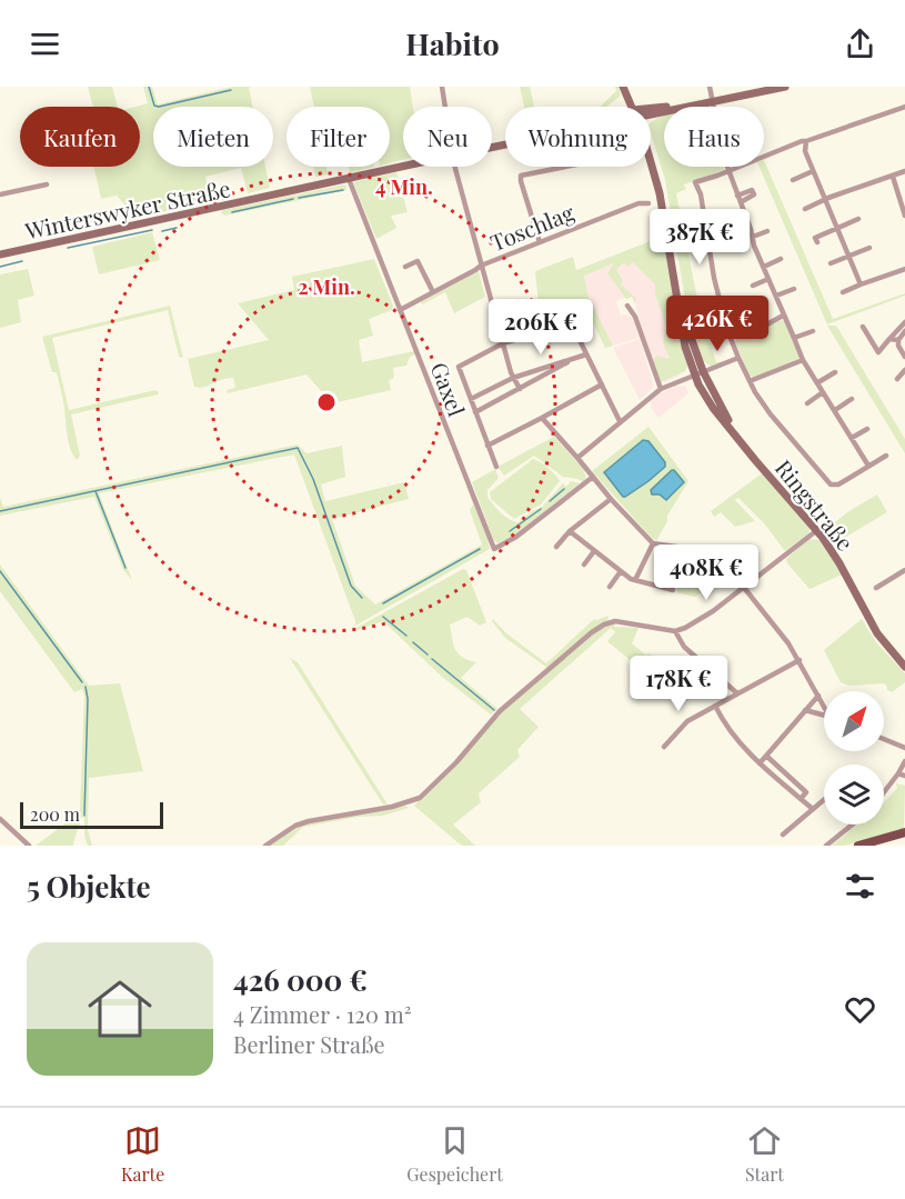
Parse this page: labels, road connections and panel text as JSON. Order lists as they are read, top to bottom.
{
  "streets": {
    "street": [
      "Winterswyker Straße",
      "Toschlag",
      "Gaxel",
      "Ringstraße"
    ]
  },
  "crossings": [
    ["Winterswyker Straße", "Gaxel"],
    ["Toschlag", "Gaxel"]
  ],
  "scale_bar": "200 m",
  "north": "top right",
  "page": {
    "header": "Habito",
    "chip": [
      "Kaufen",
      "Mieten",
      "Filter",
      "Neu",
      "Wohnung",
      "Haus"
    ],
    "price": [
      "387K €",
      "426K €",
      "206K €",
      "408K €",
      "178K €"
    ],
    "scale": "200 m",
    "heading": "5 Objekte",
    "list": [
      {
        "name": "426 000 €",
        "note": "4 Zimmer · 120 m² · Berliner Straße"
      }
    ],
    "tabs": ["Karte", "Gespeichert", "Start"]
  },
  "rings": ["4 Min.", "2 Min."]
}
